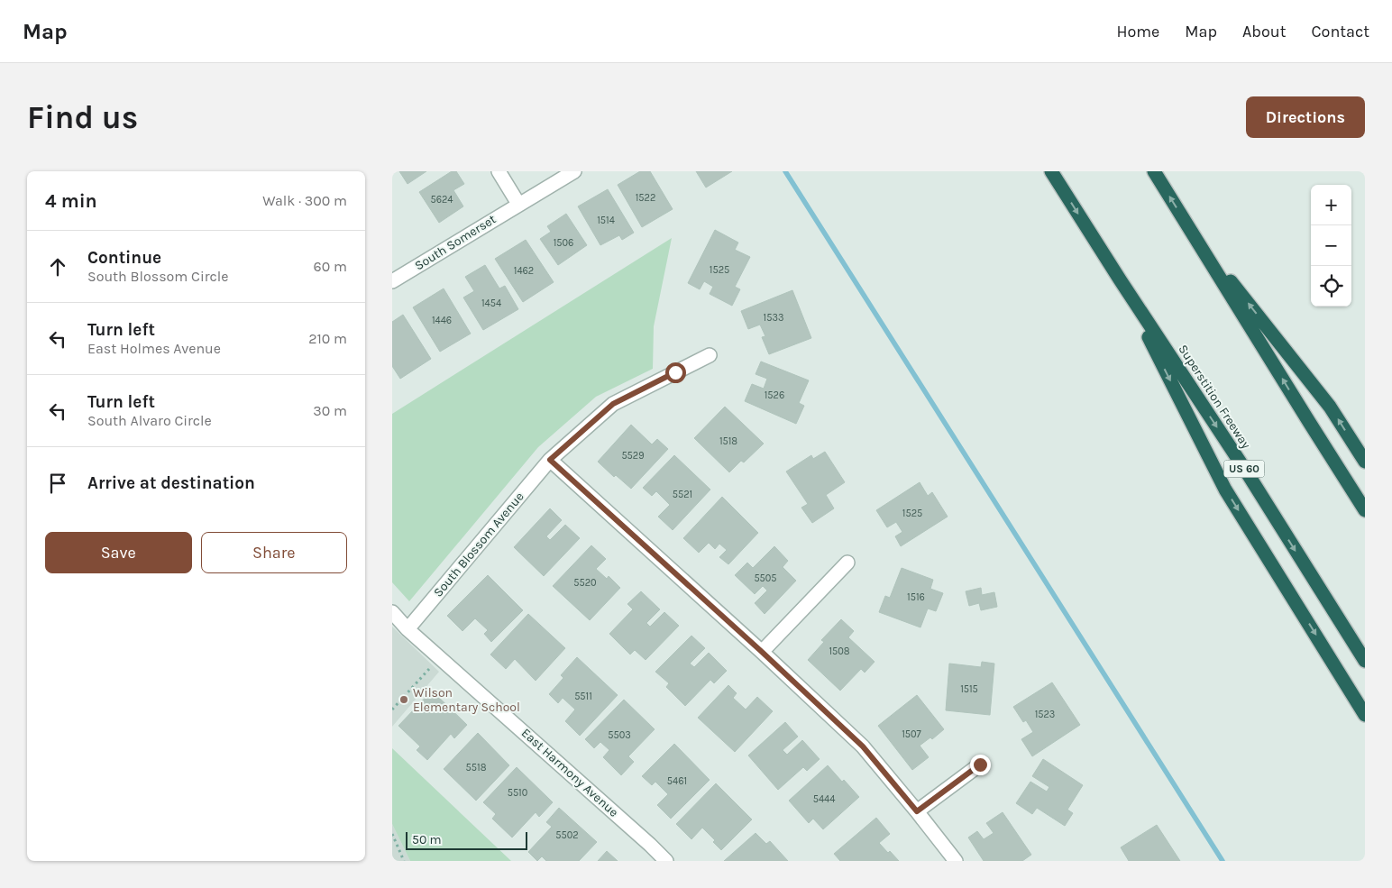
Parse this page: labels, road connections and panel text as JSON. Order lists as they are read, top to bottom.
{
  "streets": {
    "highway": ["Superstition Freeway", "US 60"],
    "street": ["South Somerset", "South Blossom Avenue", "East Harmony Avenue"]
  },
  "crossings": [
    ["South Blossom Avenue", "East Harmony Avenue"]
  ],
  "places": ["Wilson Elementary School"],
  "house_numbers": [
    "1522",
    "5624",
    "1514",
    "1506",
    "1525",
    "1462",
    "1454",
    "1533",
    "1446",
    "1526",
    "1518",
    "5529",
    "5521",
    "1525",
    "5505",
    "5520",
    "1516",
    "1508",
    "1515",
    "5511",
    "1523",
    "1507",
    "5503",
    "5518",
    "5461",
    "5510",
    "5444",
    "5502"
  ],
  "scale_bar": "50 m",
  "page": {
    "header": "Map",
    "nav": [
      "Home",
      "Map",
      "About",
      "Contact"
    ],
    "buttons": [
      "Directions",
      ["Save", "Share"]
    ],
    "title": "Find us",
    "heading": ["4 min", "Walk · 300 m"],
    "map_buttons": ["+", "−"],
    "list": [
      ["Continue", "South Blossom Circle", "60 m"],
      ["Turn left", "East Holmes Avenue", "210 m"],
      ["Turn left", "South Alvaro Circle", "30 m"],
      "Arrive at destination"
    ],
    "scale": "50 m"
  }
}
